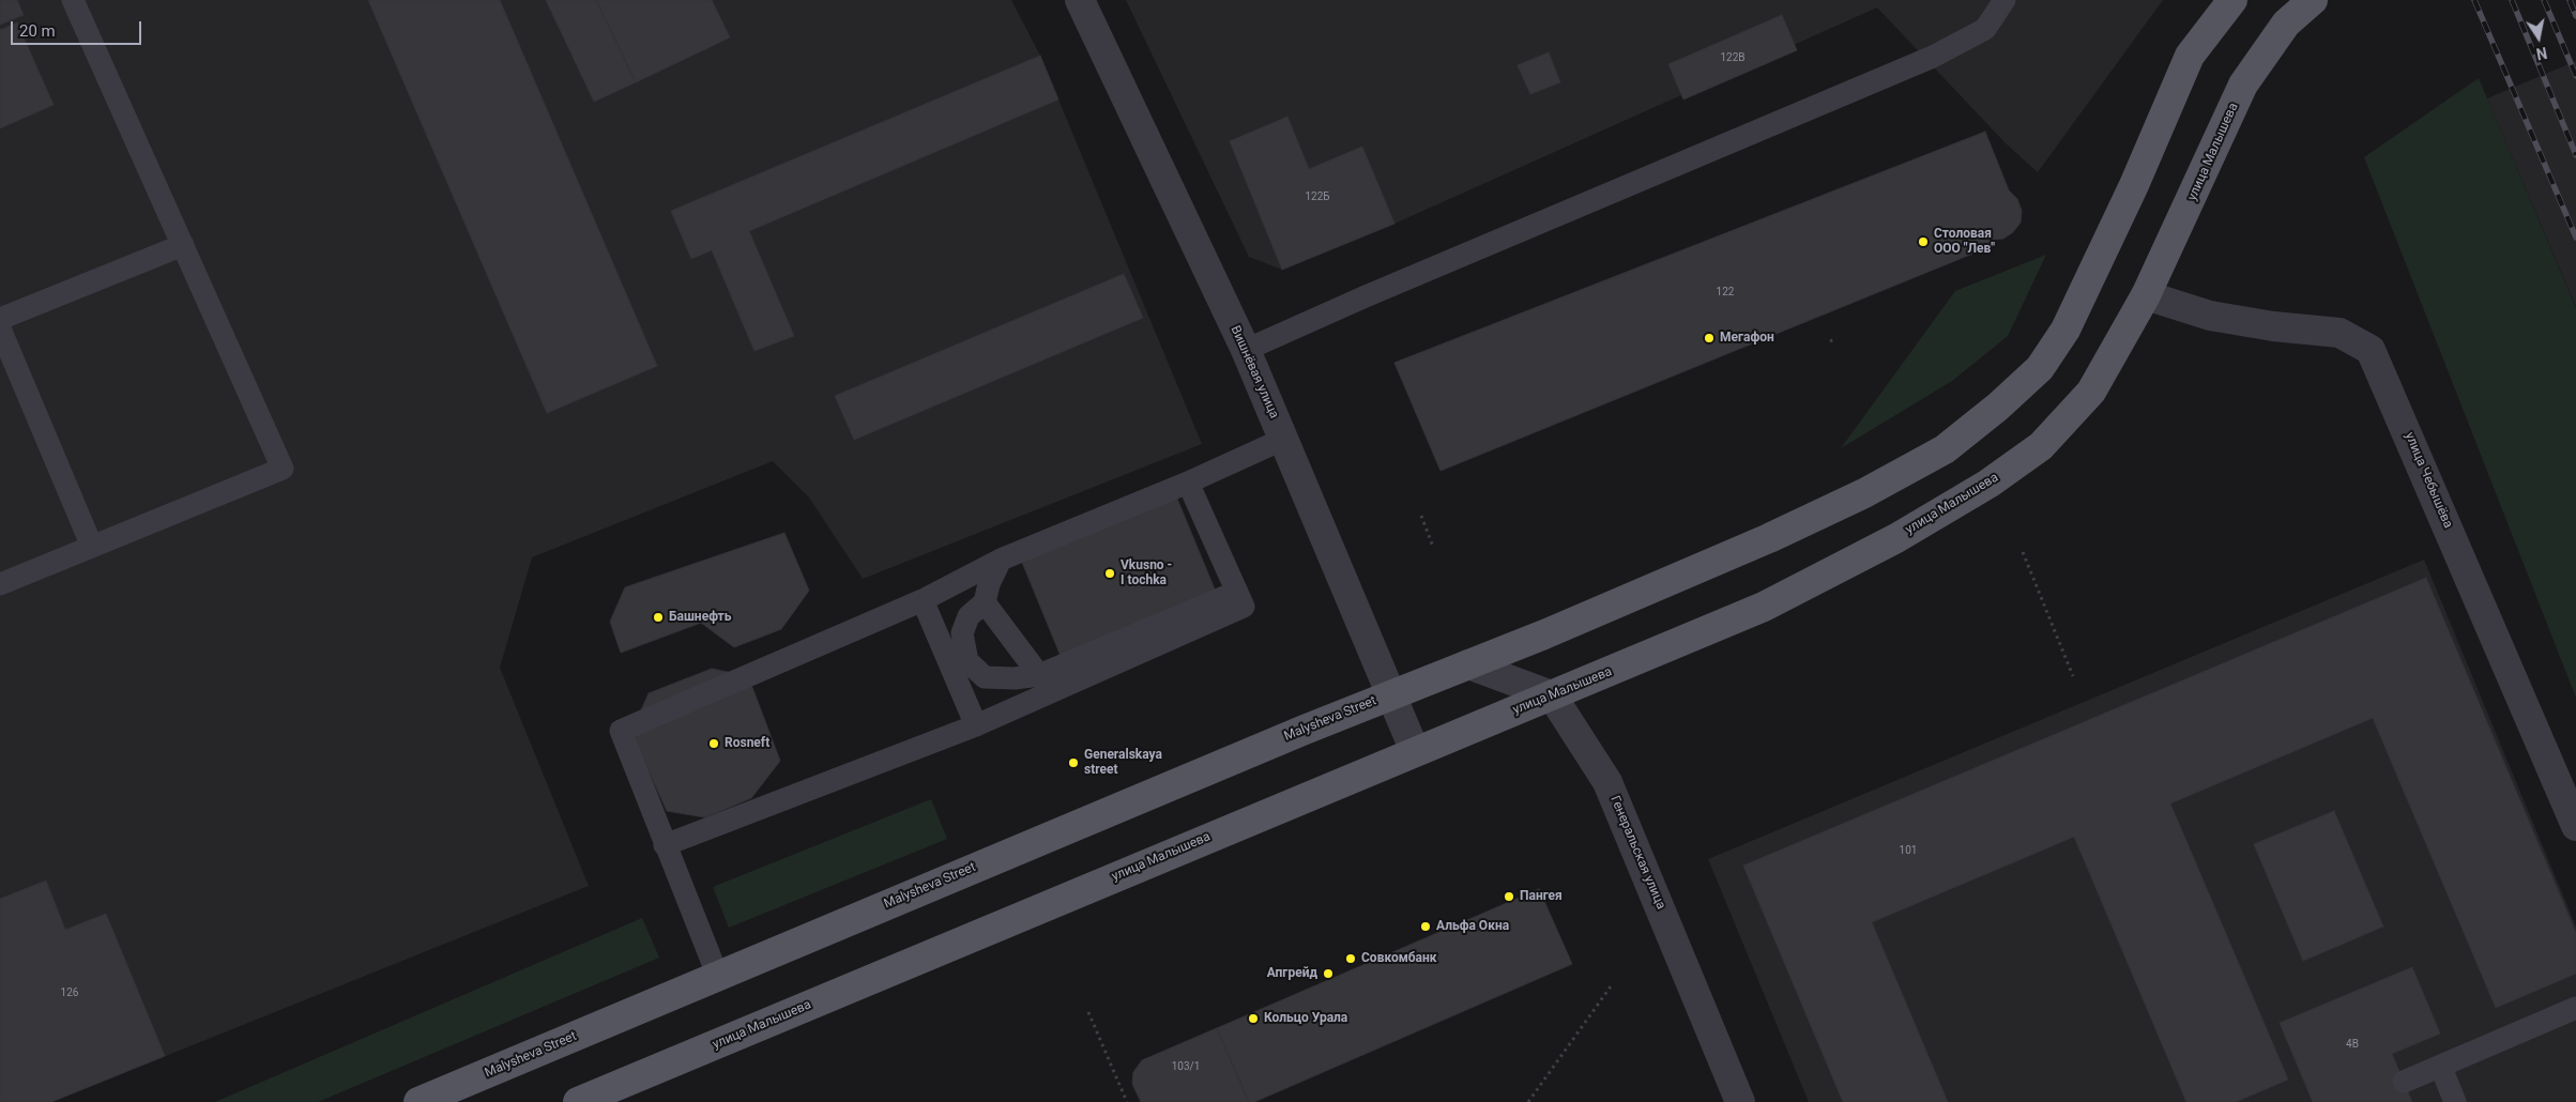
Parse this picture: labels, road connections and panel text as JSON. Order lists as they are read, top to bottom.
{
  "streets": {
    "main road": ["улица Малышева", "Malysheva Street"],
    "street": ["Вишнёвая улица", "улица Чебышёва", "Генеральская улица"]
  },
  "crossings": [
    ["улица Малышева", "Вишнёвая улица"],
    ["улица Малышева", "улица Чебышёва"],
    ["улица Малышева", "Генеральская улица"],
    ["Вишнёвая улица", "Malysheva Street"]
  ],
  "places": [
    "Столовая ООО \"Лев\"",
    "Мегафон",
    "Vkusno - I tochka",
    "Башнефть",
    "Rosneft",
    "Generalskaya street",
    "Пангея",
    "Альфа Окна",
    "Совкомбанк",
    "Апгрейд",
    "Кольцо Урала"
  ],
  "house_numbers": [
    "122В",
    "122Б",
    "122",
    "101",
    "126",
    "4В",
    "103/1"
  ],
  "scale_bar": "20 m",
  "north": "bottom"
}
